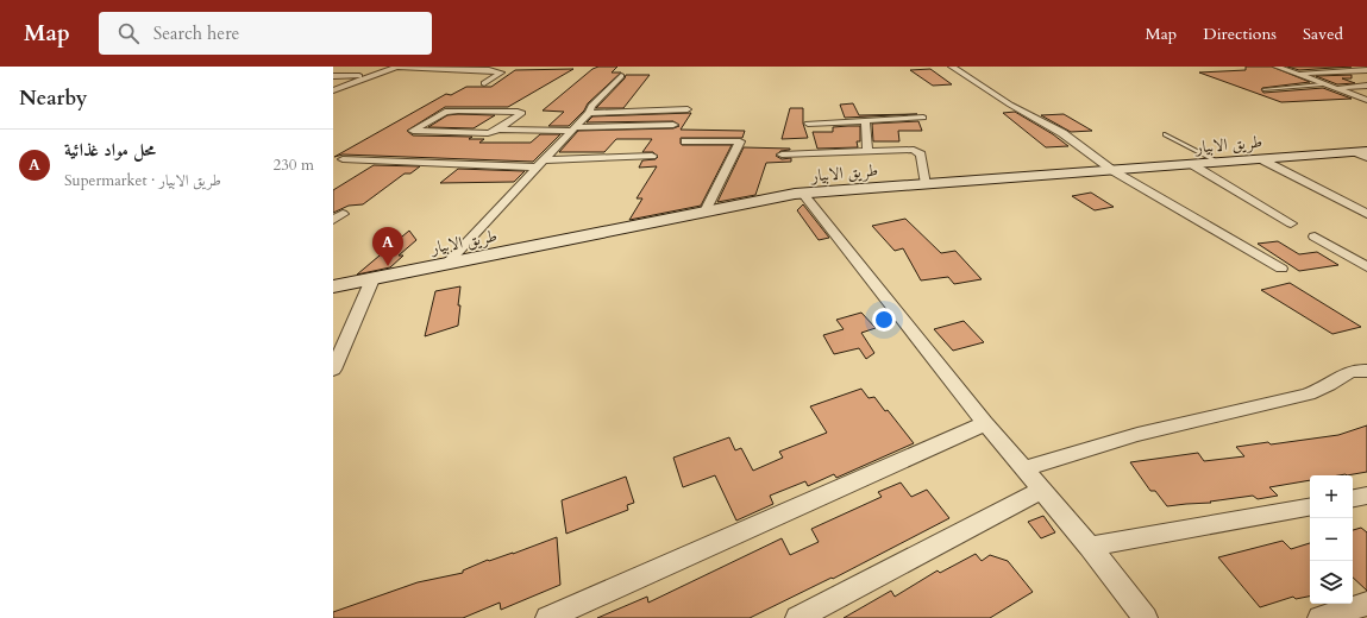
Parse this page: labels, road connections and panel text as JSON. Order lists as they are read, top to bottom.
{
  "streets": {
    "main road": ["طريق الابيار"]
  },
  "page": {
    "header": "Map",
    "search": "Search here",
    "nav": ["Map", "Directions", "Saved"],
    "heading": "Nearby",
    "list": [
      {
        "mark": "A",
        "name": "محل مواد غذائية",
        "note": "Supermarket · طريق الابيار",
        "value": "230 m"
      }
    ],
    "pins": "A",
    "map_buttons": ["+", "−"]
  }
}
